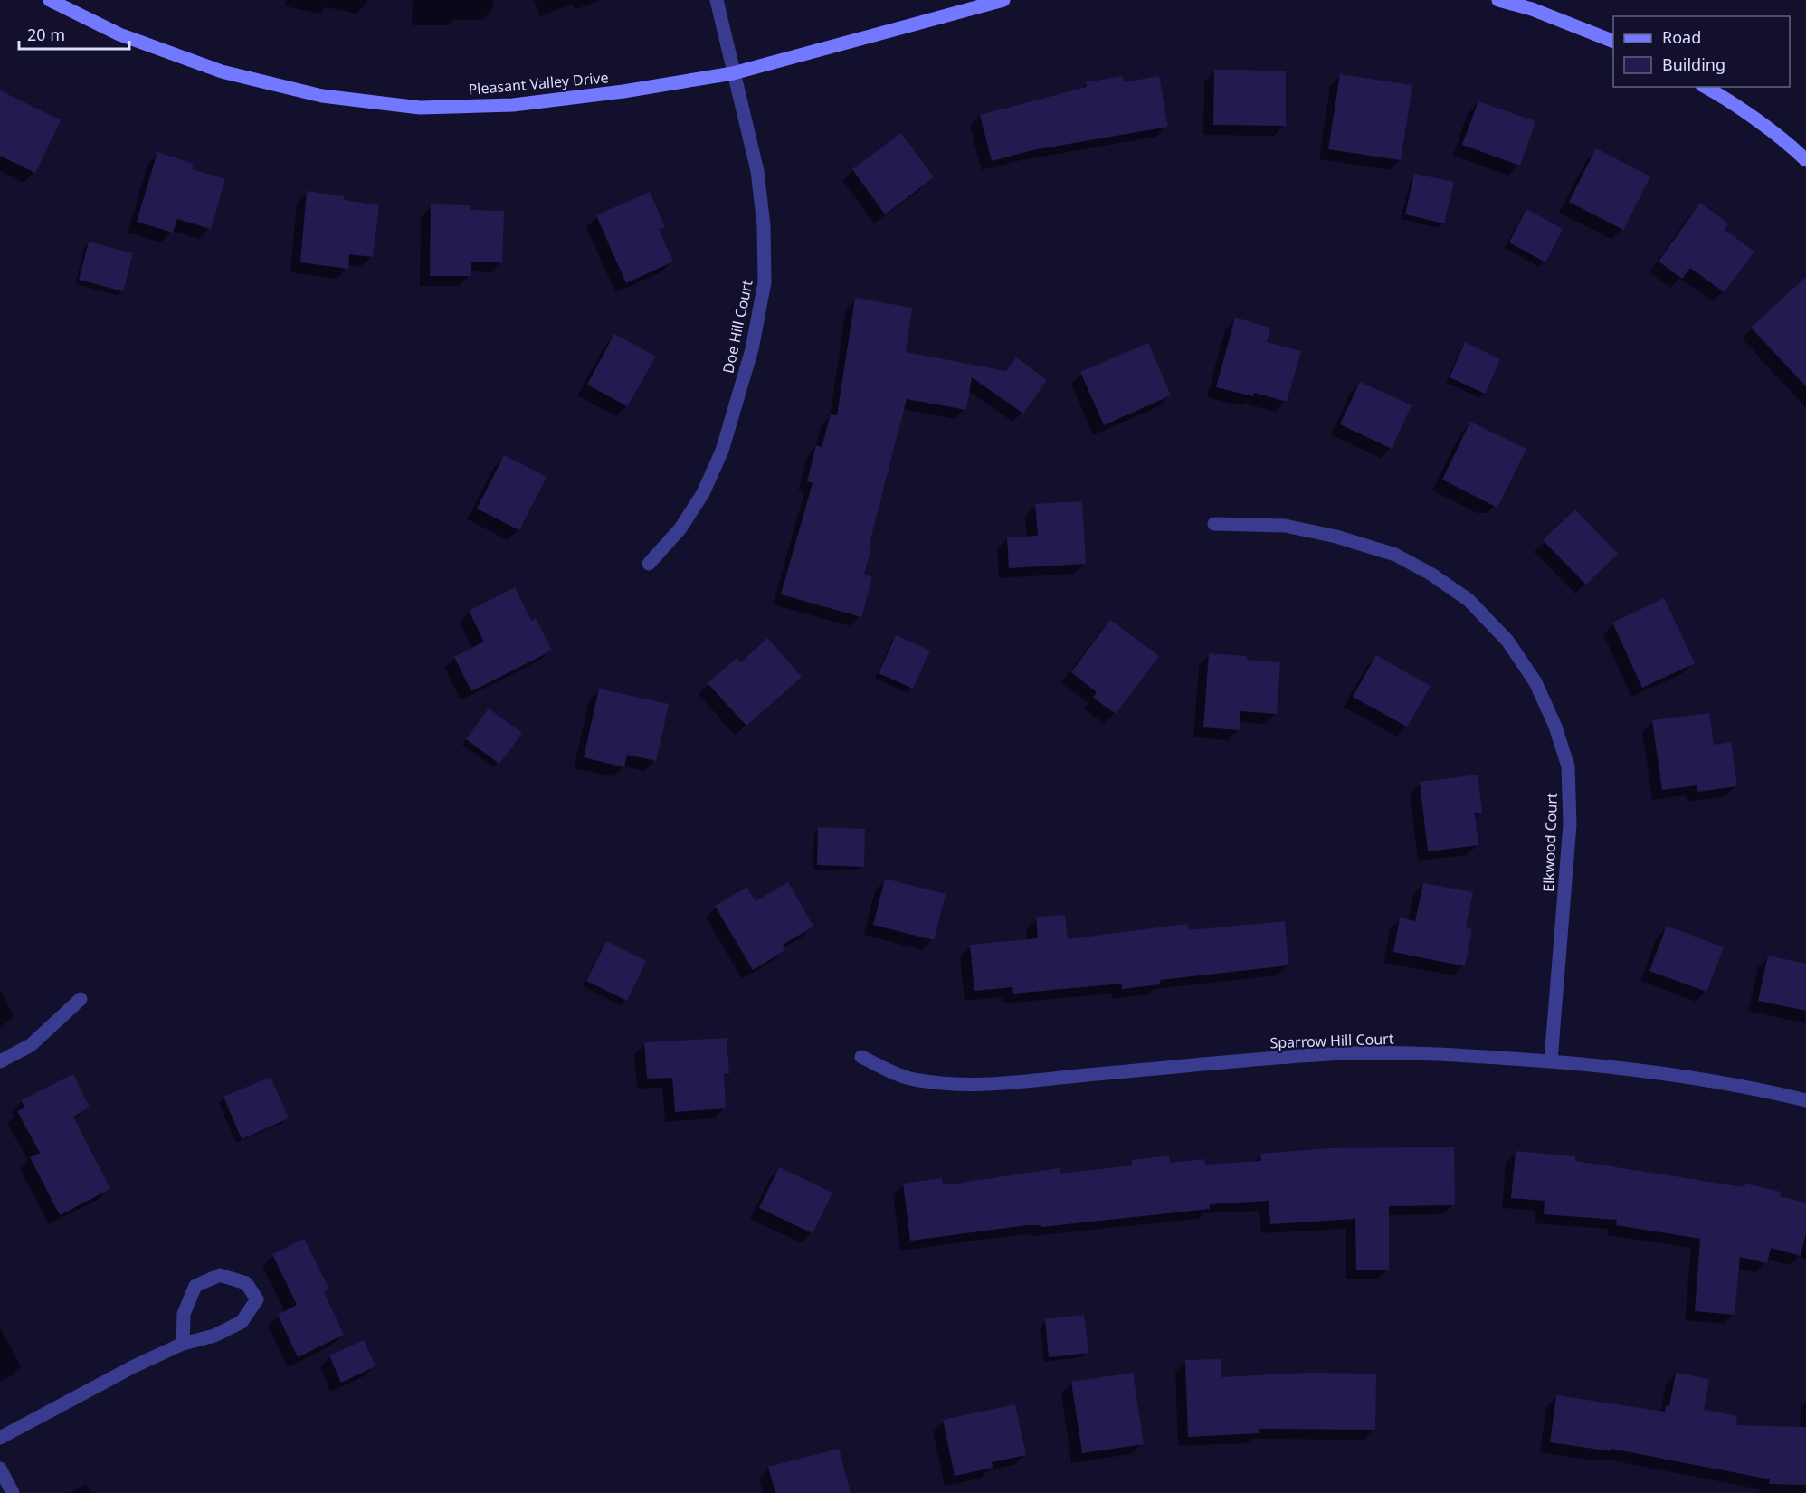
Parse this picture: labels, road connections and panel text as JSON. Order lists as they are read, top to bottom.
{
  "streets": {
    "street": [
      "Pleasant Valley Drive",
      "Doe Hill Court",
      "Elkwood Court",
      "Sparrow Hill Court"
    ]
  },
  "crossings": [
    ["Pleasant Valley Drive", "Doe Hill Court"],
    ["Elkwood Court", "Sparrow Hill Court"]
  ],
  "legend": ["Road", "Building"],
  "scale_bar": "20 m"
}
